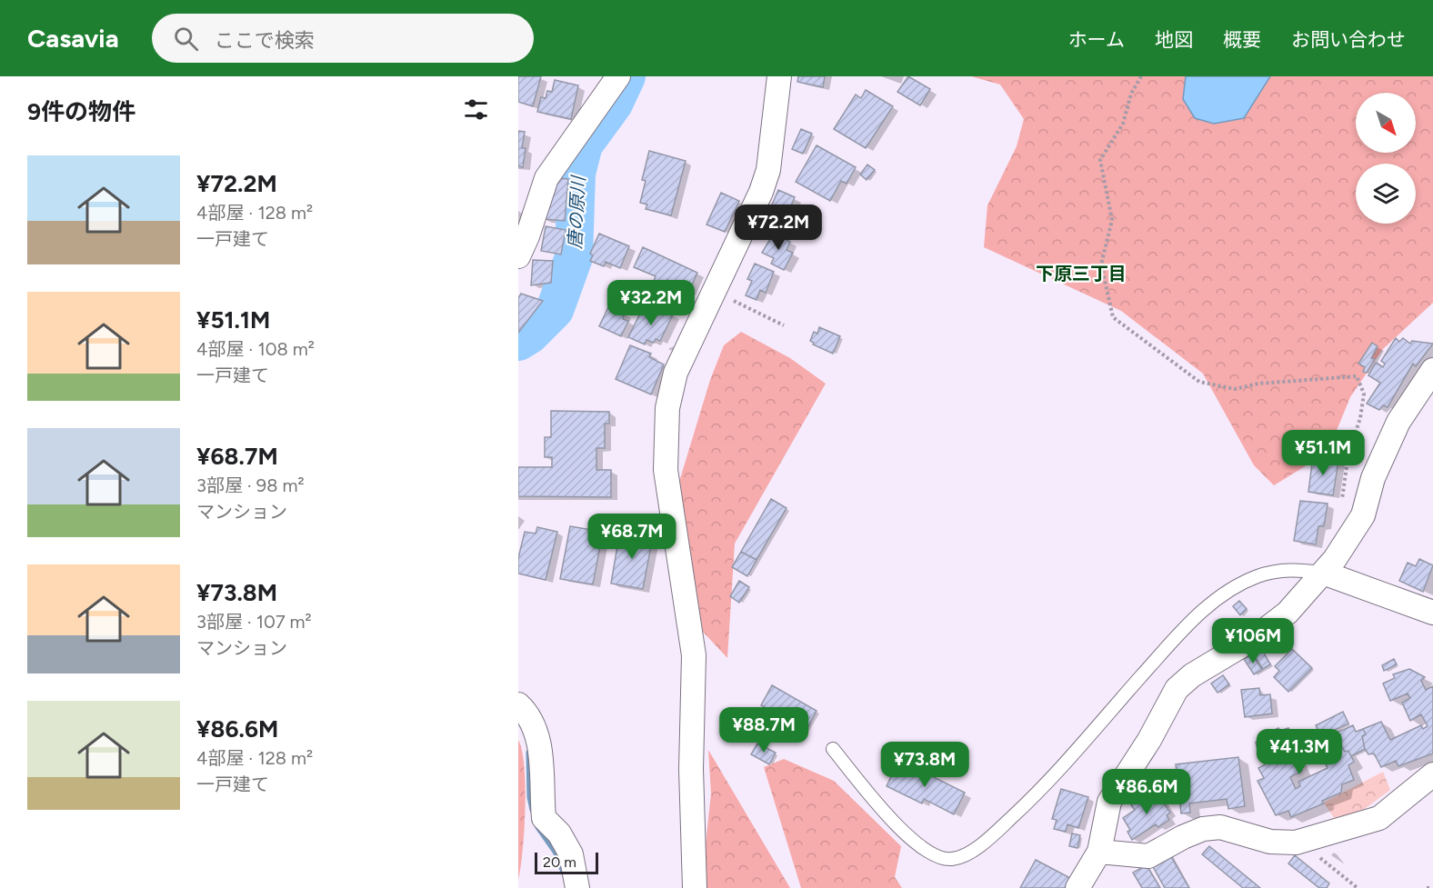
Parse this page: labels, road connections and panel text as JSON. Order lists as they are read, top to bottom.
{
  "districts": ["下原三丁目"],
  "water": ["唐の原川"],
  "scale_bar": "20 m",
  "north": "bottom right",
  "page": {
    "header": "Casavia",
    "search": "ここで検索",
    "nav": [
      "ホーム",
      "地図",
      "概要",
      "お問い合わせ"
    ],
    "heading": "9件の物件",
    "list": [
      {
        "name": "¥72.2M",
        "note": "4部屋 · 128 m² · 一戸建て"
      },
      {
        "name": "¥51.1M",
        "note": "4部屋 · 108 m² · 一戸建て"
      },
      {
        "name": "¥68.7M",
        "note": "3部屋 · 98 m² · マンション"
      },
      {
        "name": "¥73.8M",
        "note": "3部屋 · 107 m² · マンション"
      },
      {
        "name": "¥86.6M",
        "note": "4部屋 · 128 m² · 一戸建て"
      }
    ],
    "price": [
      "¥72.2M",
      "¥32.2M",
      "¥51.1M",
      "¥68.7M",
      "¥106M",
      "¥88.7M",
      "¥41.3M",
      "¥73.8M",
      "¥86.6M"
    ],
    "scale": "20 m"
  }
}
